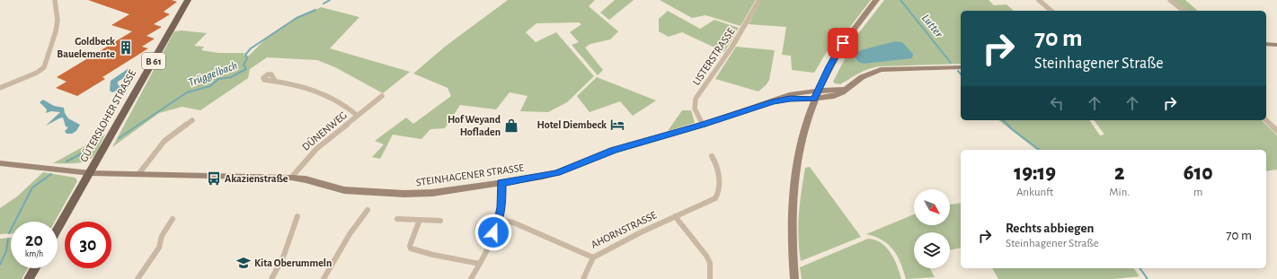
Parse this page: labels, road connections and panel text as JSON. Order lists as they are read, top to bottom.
{
  "streets": {
    "main road": ["B 61", "GÜTERSLOHER STRASSE", "STEINHAGENER STRASSE"],
    "street": ["LISTERSTRASSE", "DÜNENWEG", "AHORNSTRASSE"]
  },
  "crossings": [
    ["LISTERSTRASSE", "STEINHAGENER STRASSE"],
    ["GÜTERSLOHER STRASSE", "STEINHAGENER STRASSE"],
    ["DÜNENWEG", "STEINHAGENER STRASSE"]
  ],
  "water": ["Lutter", "Trüggelbach"],
  "places": {
    "building": ["Goldbeck Bauelemente"],
    "hotel": ["Hotel Diembeck"],
    "shop": ["Hof Weyand Hofladen"],
    "bus stop": ["Akazienstraße"],
    "school or university": ["Kita Oberummeln"]
  },
  "north": "bottom right",
  "page": {
    "turn": ["70 m", "Steinhagener Straße"],
    "eta": [
      "19:19",
      "Ankunft",
      "2",
      "Min.",
      "610",
      "m"
    ],
    "list": [
      {
        "name": "Rechts abbiegen",
        "note": "Steinhagener Straße",
        "value": "70 m"
      }
    ],
    "speed": "20 km/h",
    "limit": "30"
  }
}
